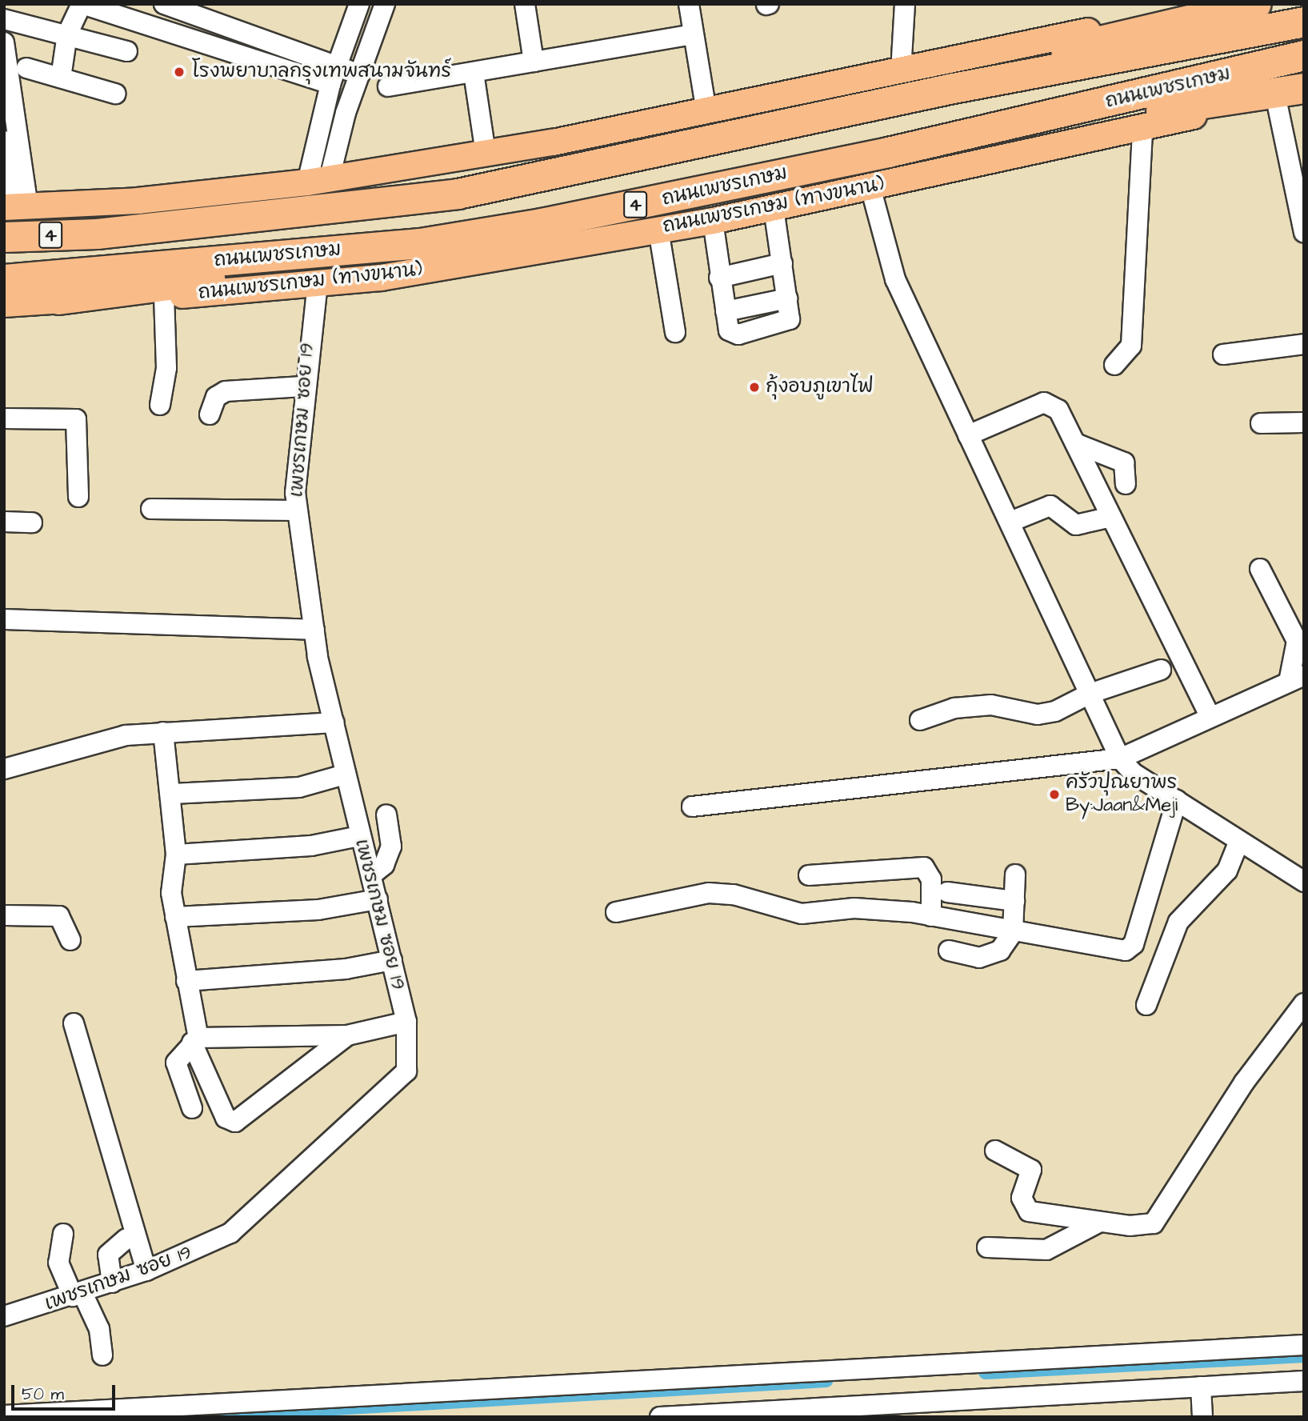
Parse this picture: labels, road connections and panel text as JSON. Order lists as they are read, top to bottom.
{
  "streets": {
    "highway": ["ถนนเพชรเกษม", "4"],
    "main road": ["ถนนเพชรเกษม (ทางขนาน)"],
    "street": ["เพชรเกษม ซอย 19"]
  },
  "crossings": [
    ["ถนนเพชรเกษม (ทางขนาน)", "เพชรเกษม ซอย 19"]
  ],
  "places": ["โรงพยาบาลกรุงเทพสนามจันทร์", "กุ้งอบภูเขาไฟ", "ครัวปุณยาพร By:Jaan&Meji"],
  "scale_bar": "50 m"
}
